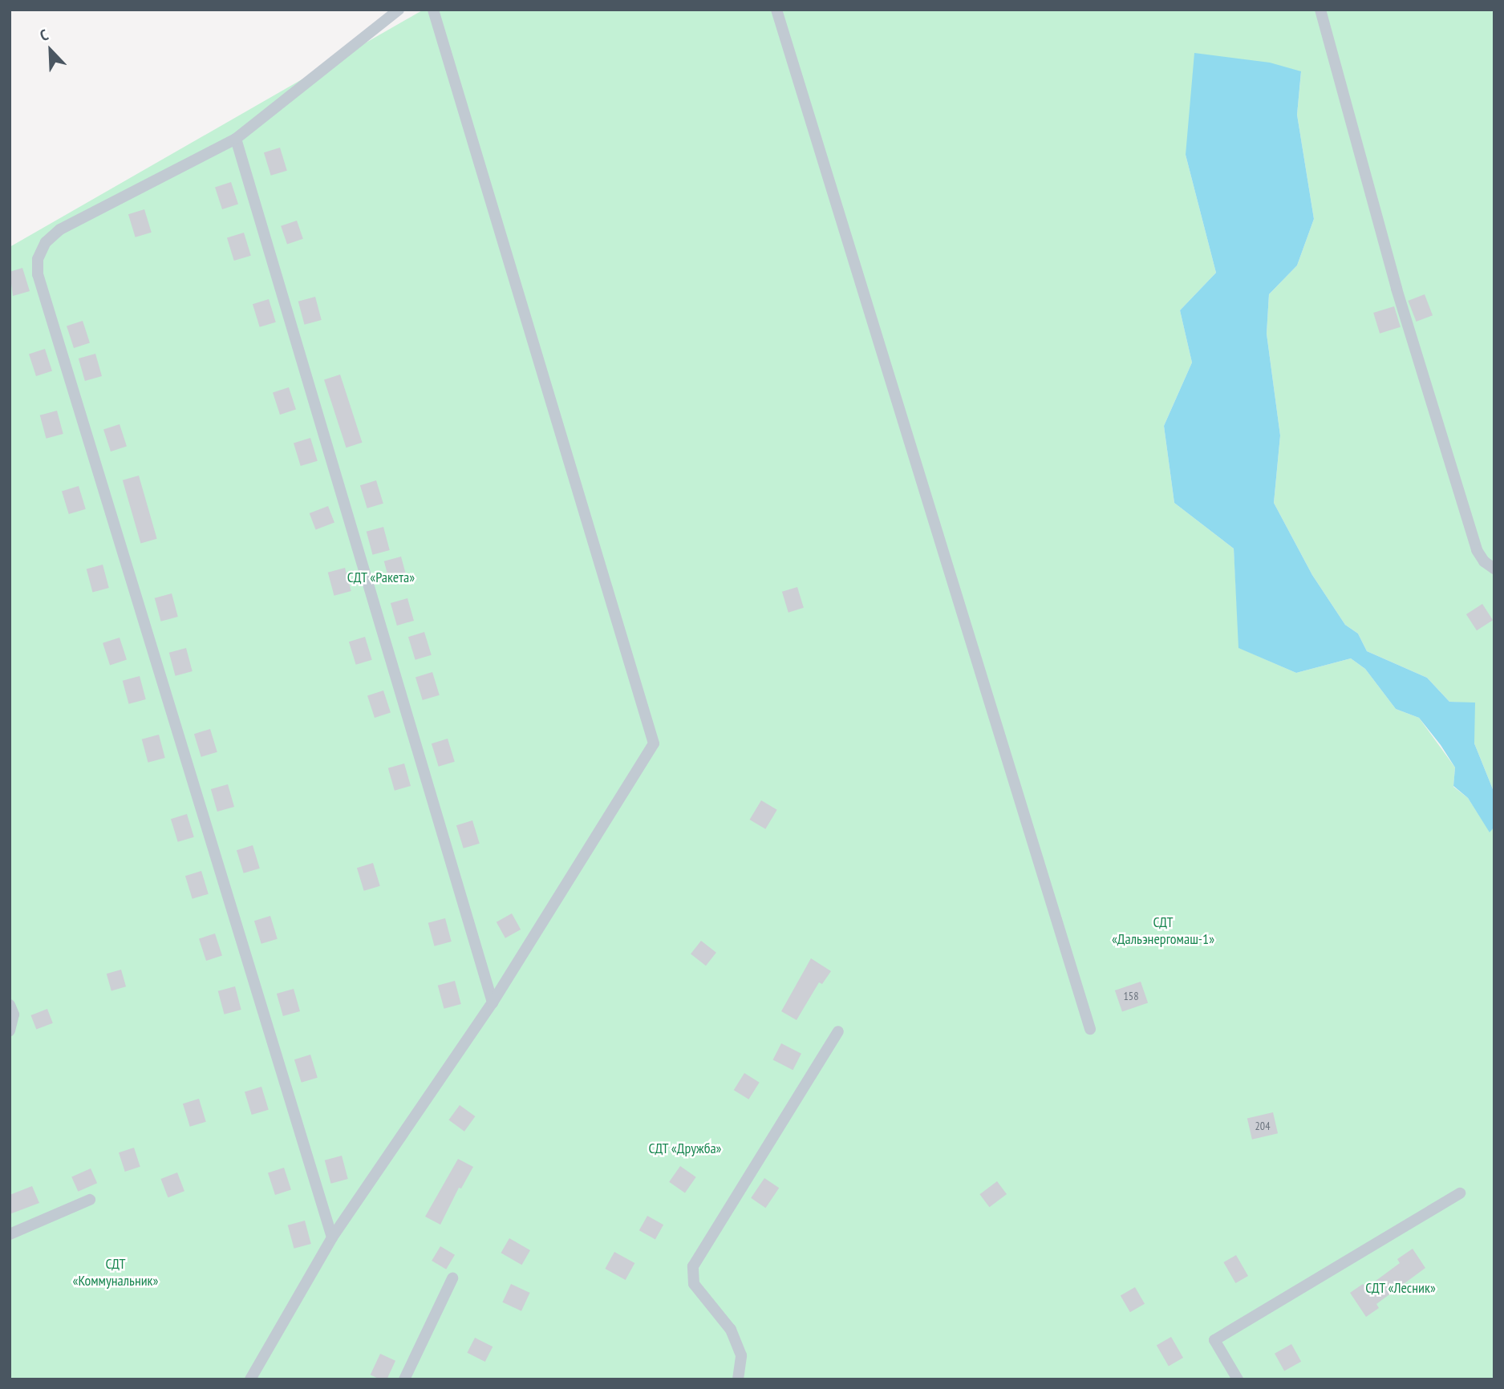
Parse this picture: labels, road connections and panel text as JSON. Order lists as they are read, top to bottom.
{
  "parks": [
    "СДТ «Ракета»",
    "СДТ «Дальэнергомаш-1»",
    "СДТ «Дружба»",
    "СДТ «Коммунальник»",
    "СДТ «Лесник»"
  ],
  "house_numbers": ["158", "204"],
  "north": "top left"
}
